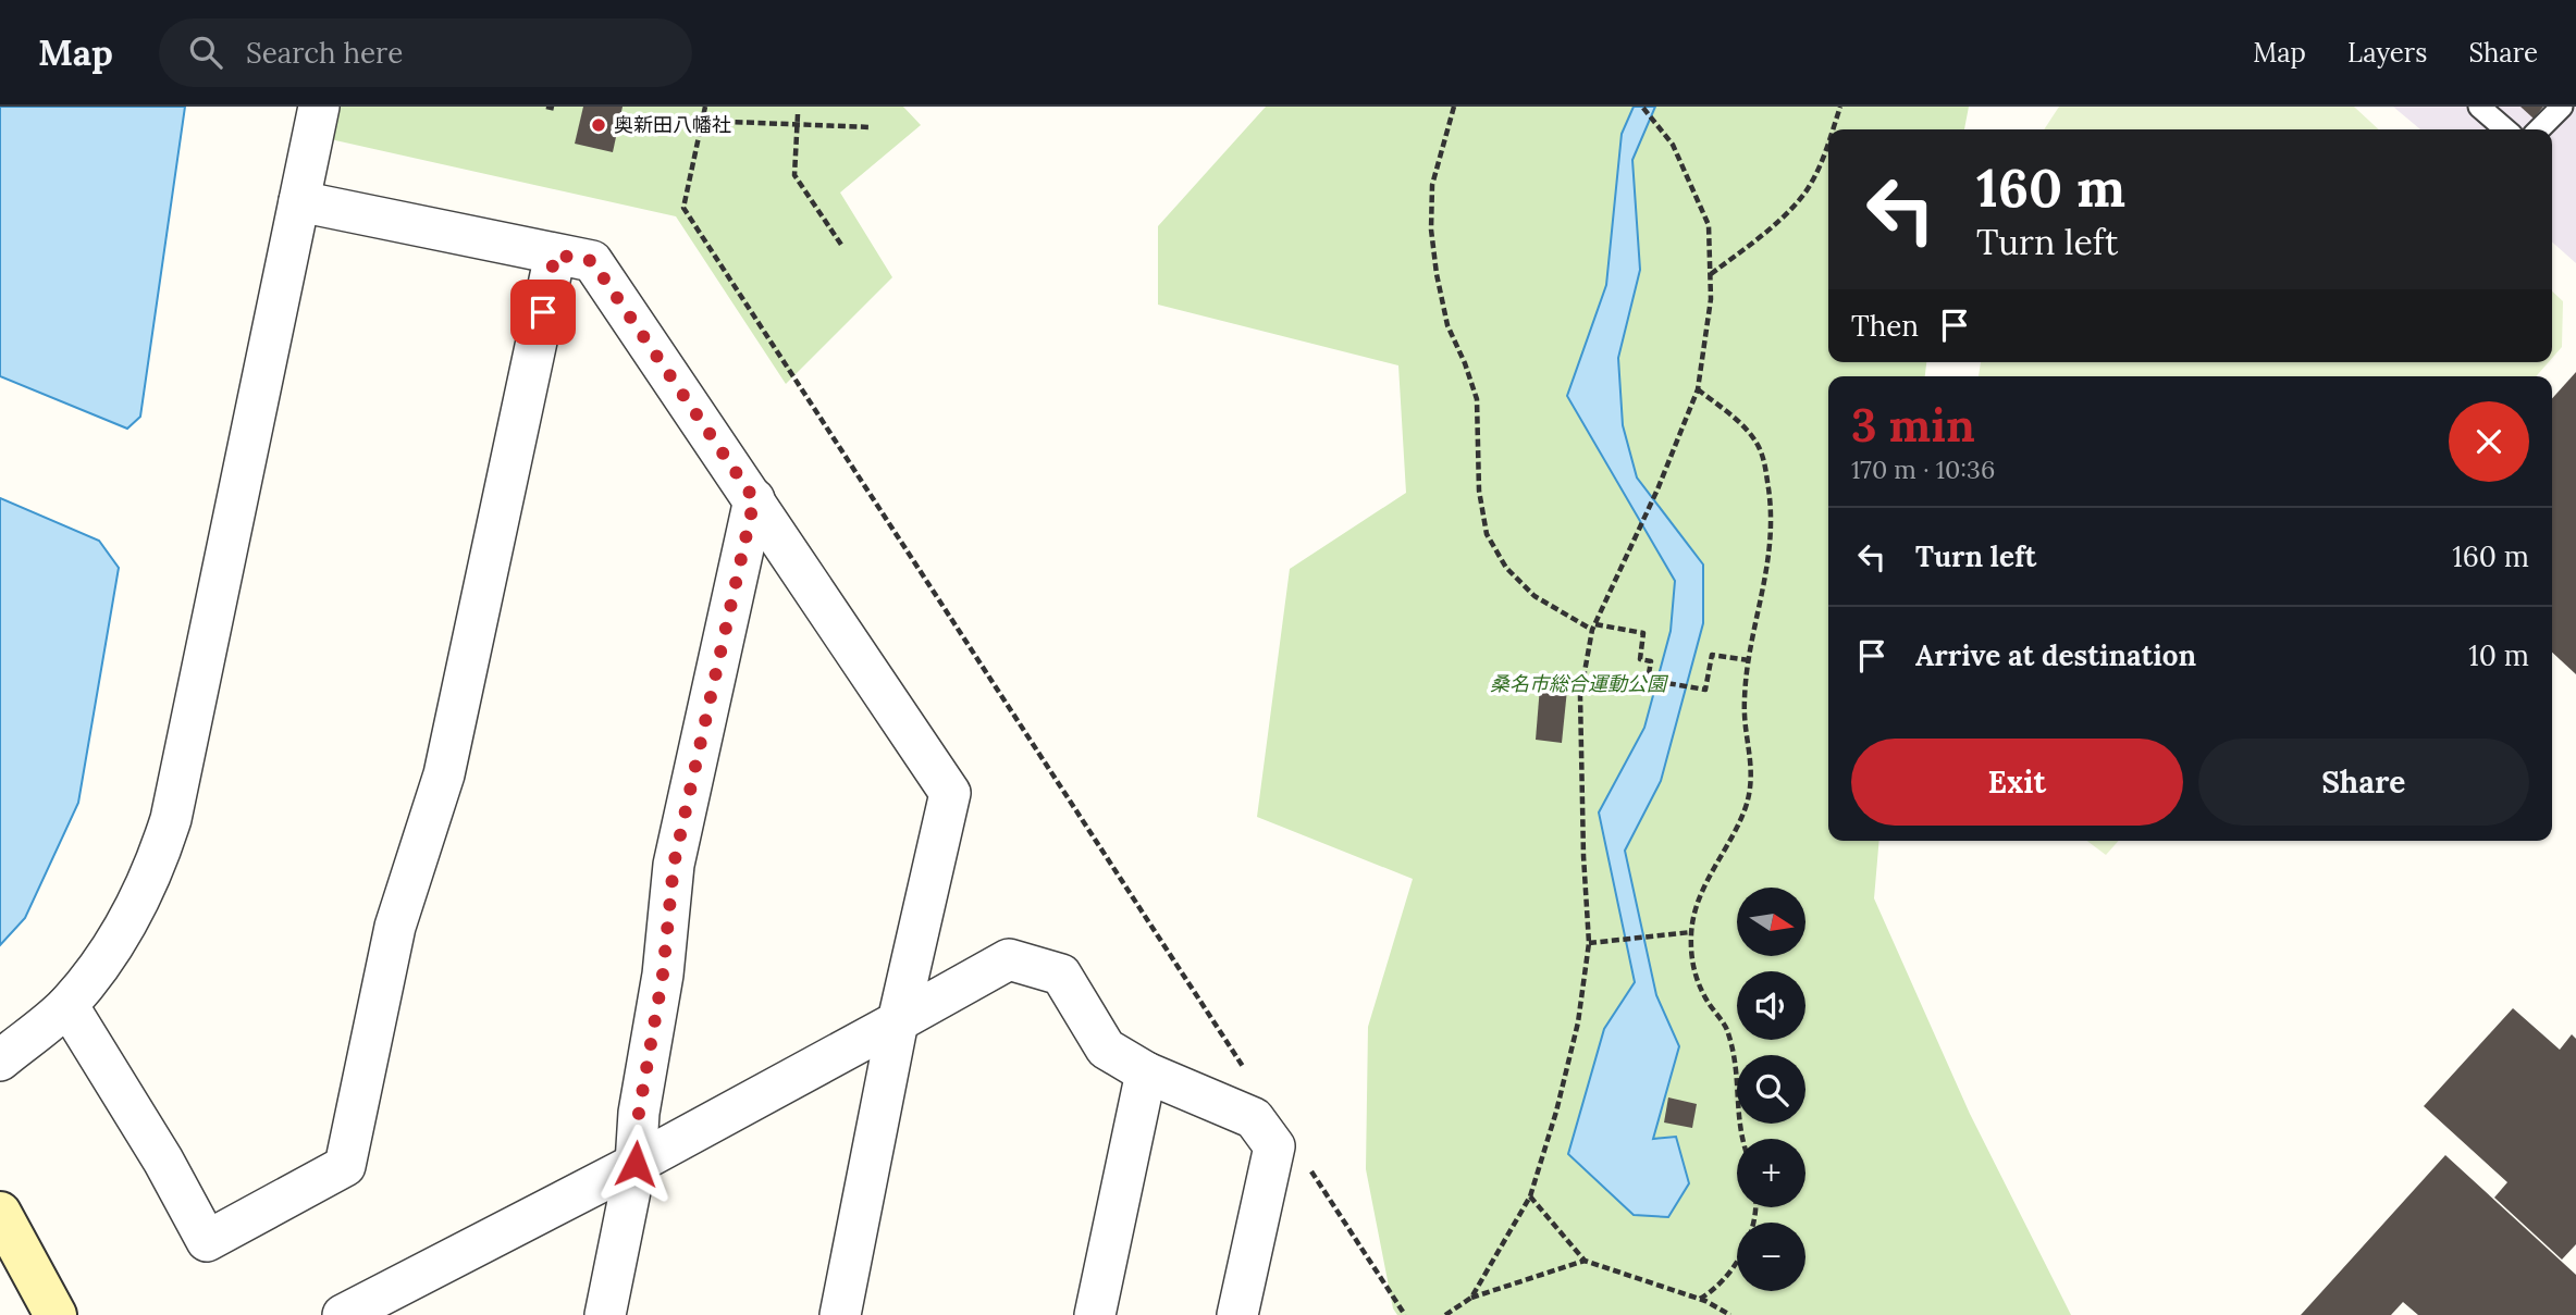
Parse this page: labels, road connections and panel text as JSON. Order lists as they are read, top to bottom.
{
  "parks": ["桑名市総合運動公園"],
  "places": ["奥新田八幡社"],
  "north": "right",
  "page": {
    "header": "Map",
    "search": "Search here",
    "nav": ["Map", "Layers", "Share"],
    "turn": ["160 m", "Turn left"],
    "then": "Then",
    "heading": ["3 min", "170 m · 10:36"],
    "list": [
      {
        "name": "Turn left",
        "value": "160 m"
      },
      {
        "name": "Arrive at destination",
        "value": "10 m"
      }
    ],
    "buttons": ["Exit", "Share"],
    "map_buttons": ["+", "−"]
  }
}
